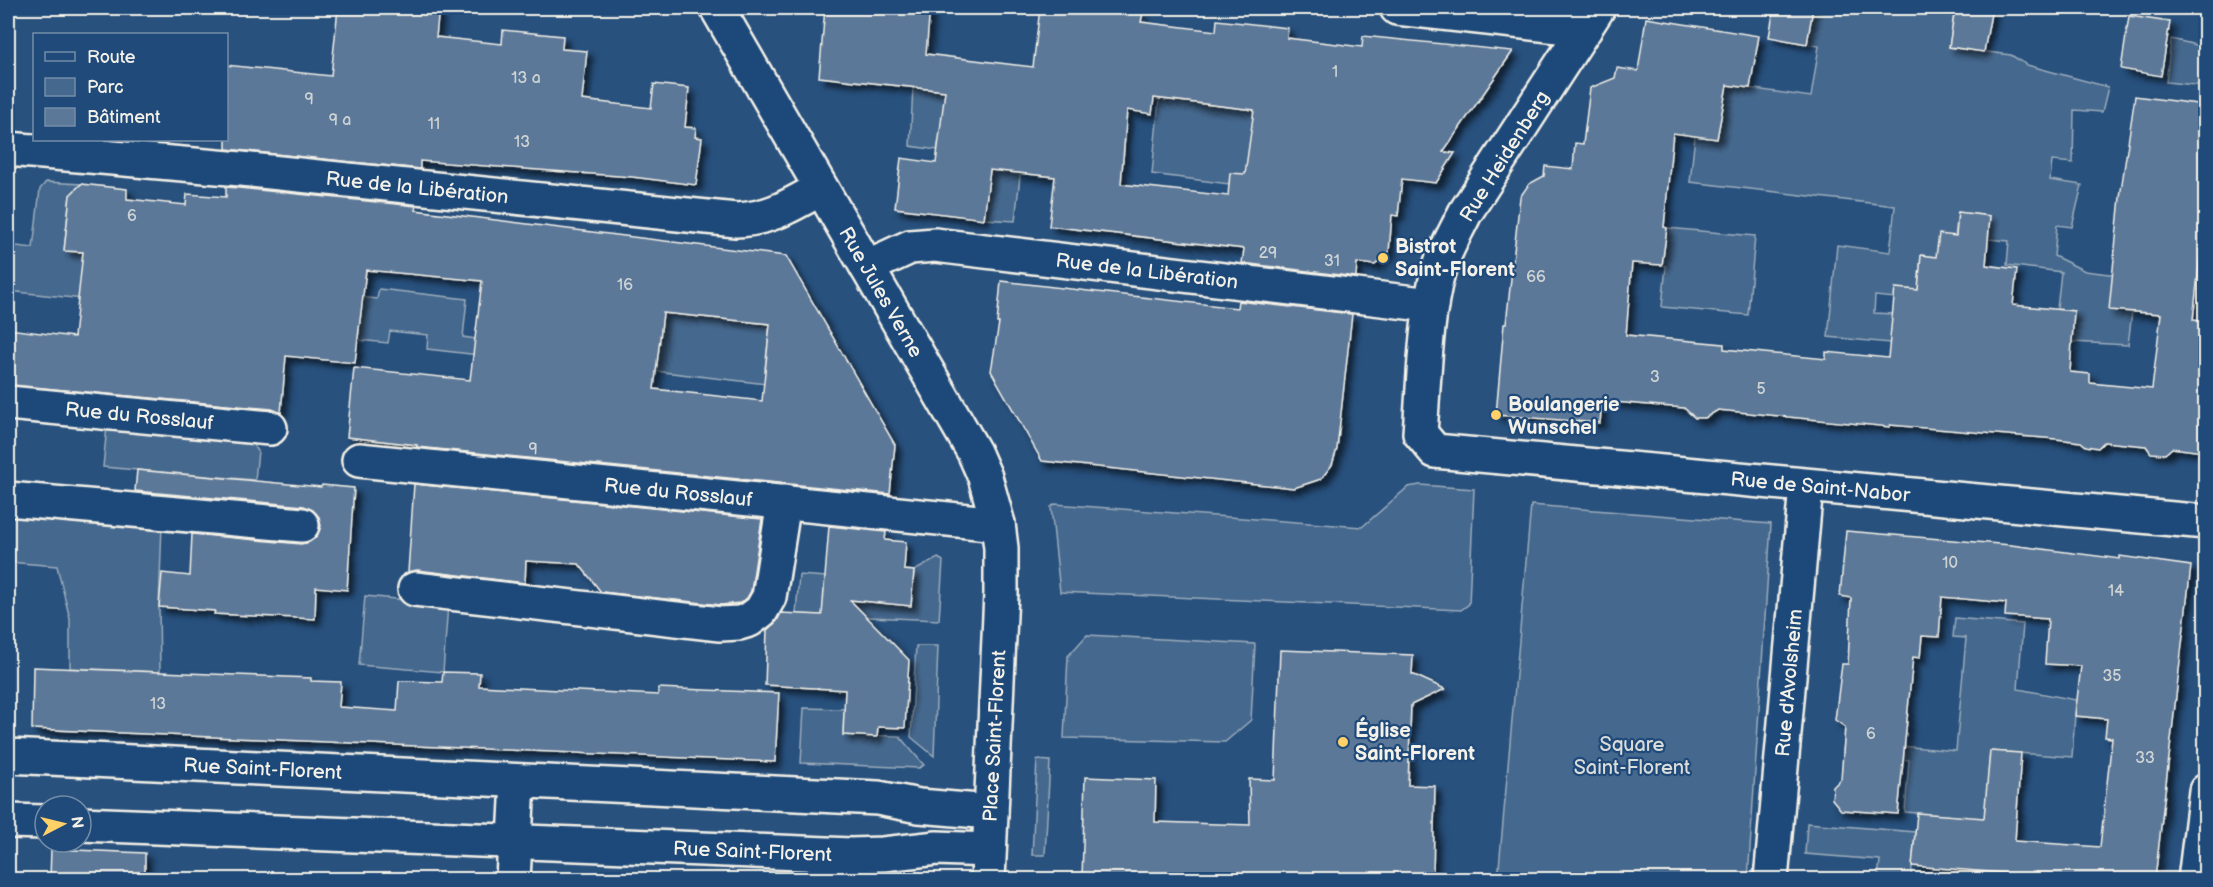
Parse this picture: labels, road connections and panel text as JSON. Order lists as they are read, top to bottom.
{
  "streets": {
    "street": [
      "Rue Heidenberg",
      "Rue de la Libération",
      "Rue Jules Verne",
      "Rue du Rosslauf",
      "Rue de Saint-Nabor",
      "Rue d'Avolsheim",
      "Place Saint-Florent",
      "Rue Saint-Florent"
    ]
  },
  "crossings": [
    ["Rue Heidenberg", "Rue de la Libération"],
    ["Rue Heidenberg", "Rue de Saint-Nabor"],
    ["Rue de la Libération", "Rue Jules Verne"],
    ["Rue Jules Verne", "Rue du Rosslauf"],
    ["Rue Jules Verne", "Place Saint-Florent"],
    ["Rue de Saint-Nabor", "Rue d'Avolsheim"],
    ["Place Saint-Florent", "Rue Saint-Florent"]
  ],
  "parks": ["Square Saint-Florent"],
  "places": ["Bistrot Saint-Florent", "Boulangerie Wunschel", "Église Saint-Florent"],
  "house_numbers": [
    "1",
    "13 a",
    "9",
    "9 a",
    "11",
    "13",
    "6",
    "29",
    "31",
    "66",
    "16",
    "3",
    "5",
    "9",
    "10",
    "14",
    "35",
    "13",
    "6",
    "33"
  ],
  "legend": ["Route", "Parc", "Bâtiment"],
  "north": "right"
}
